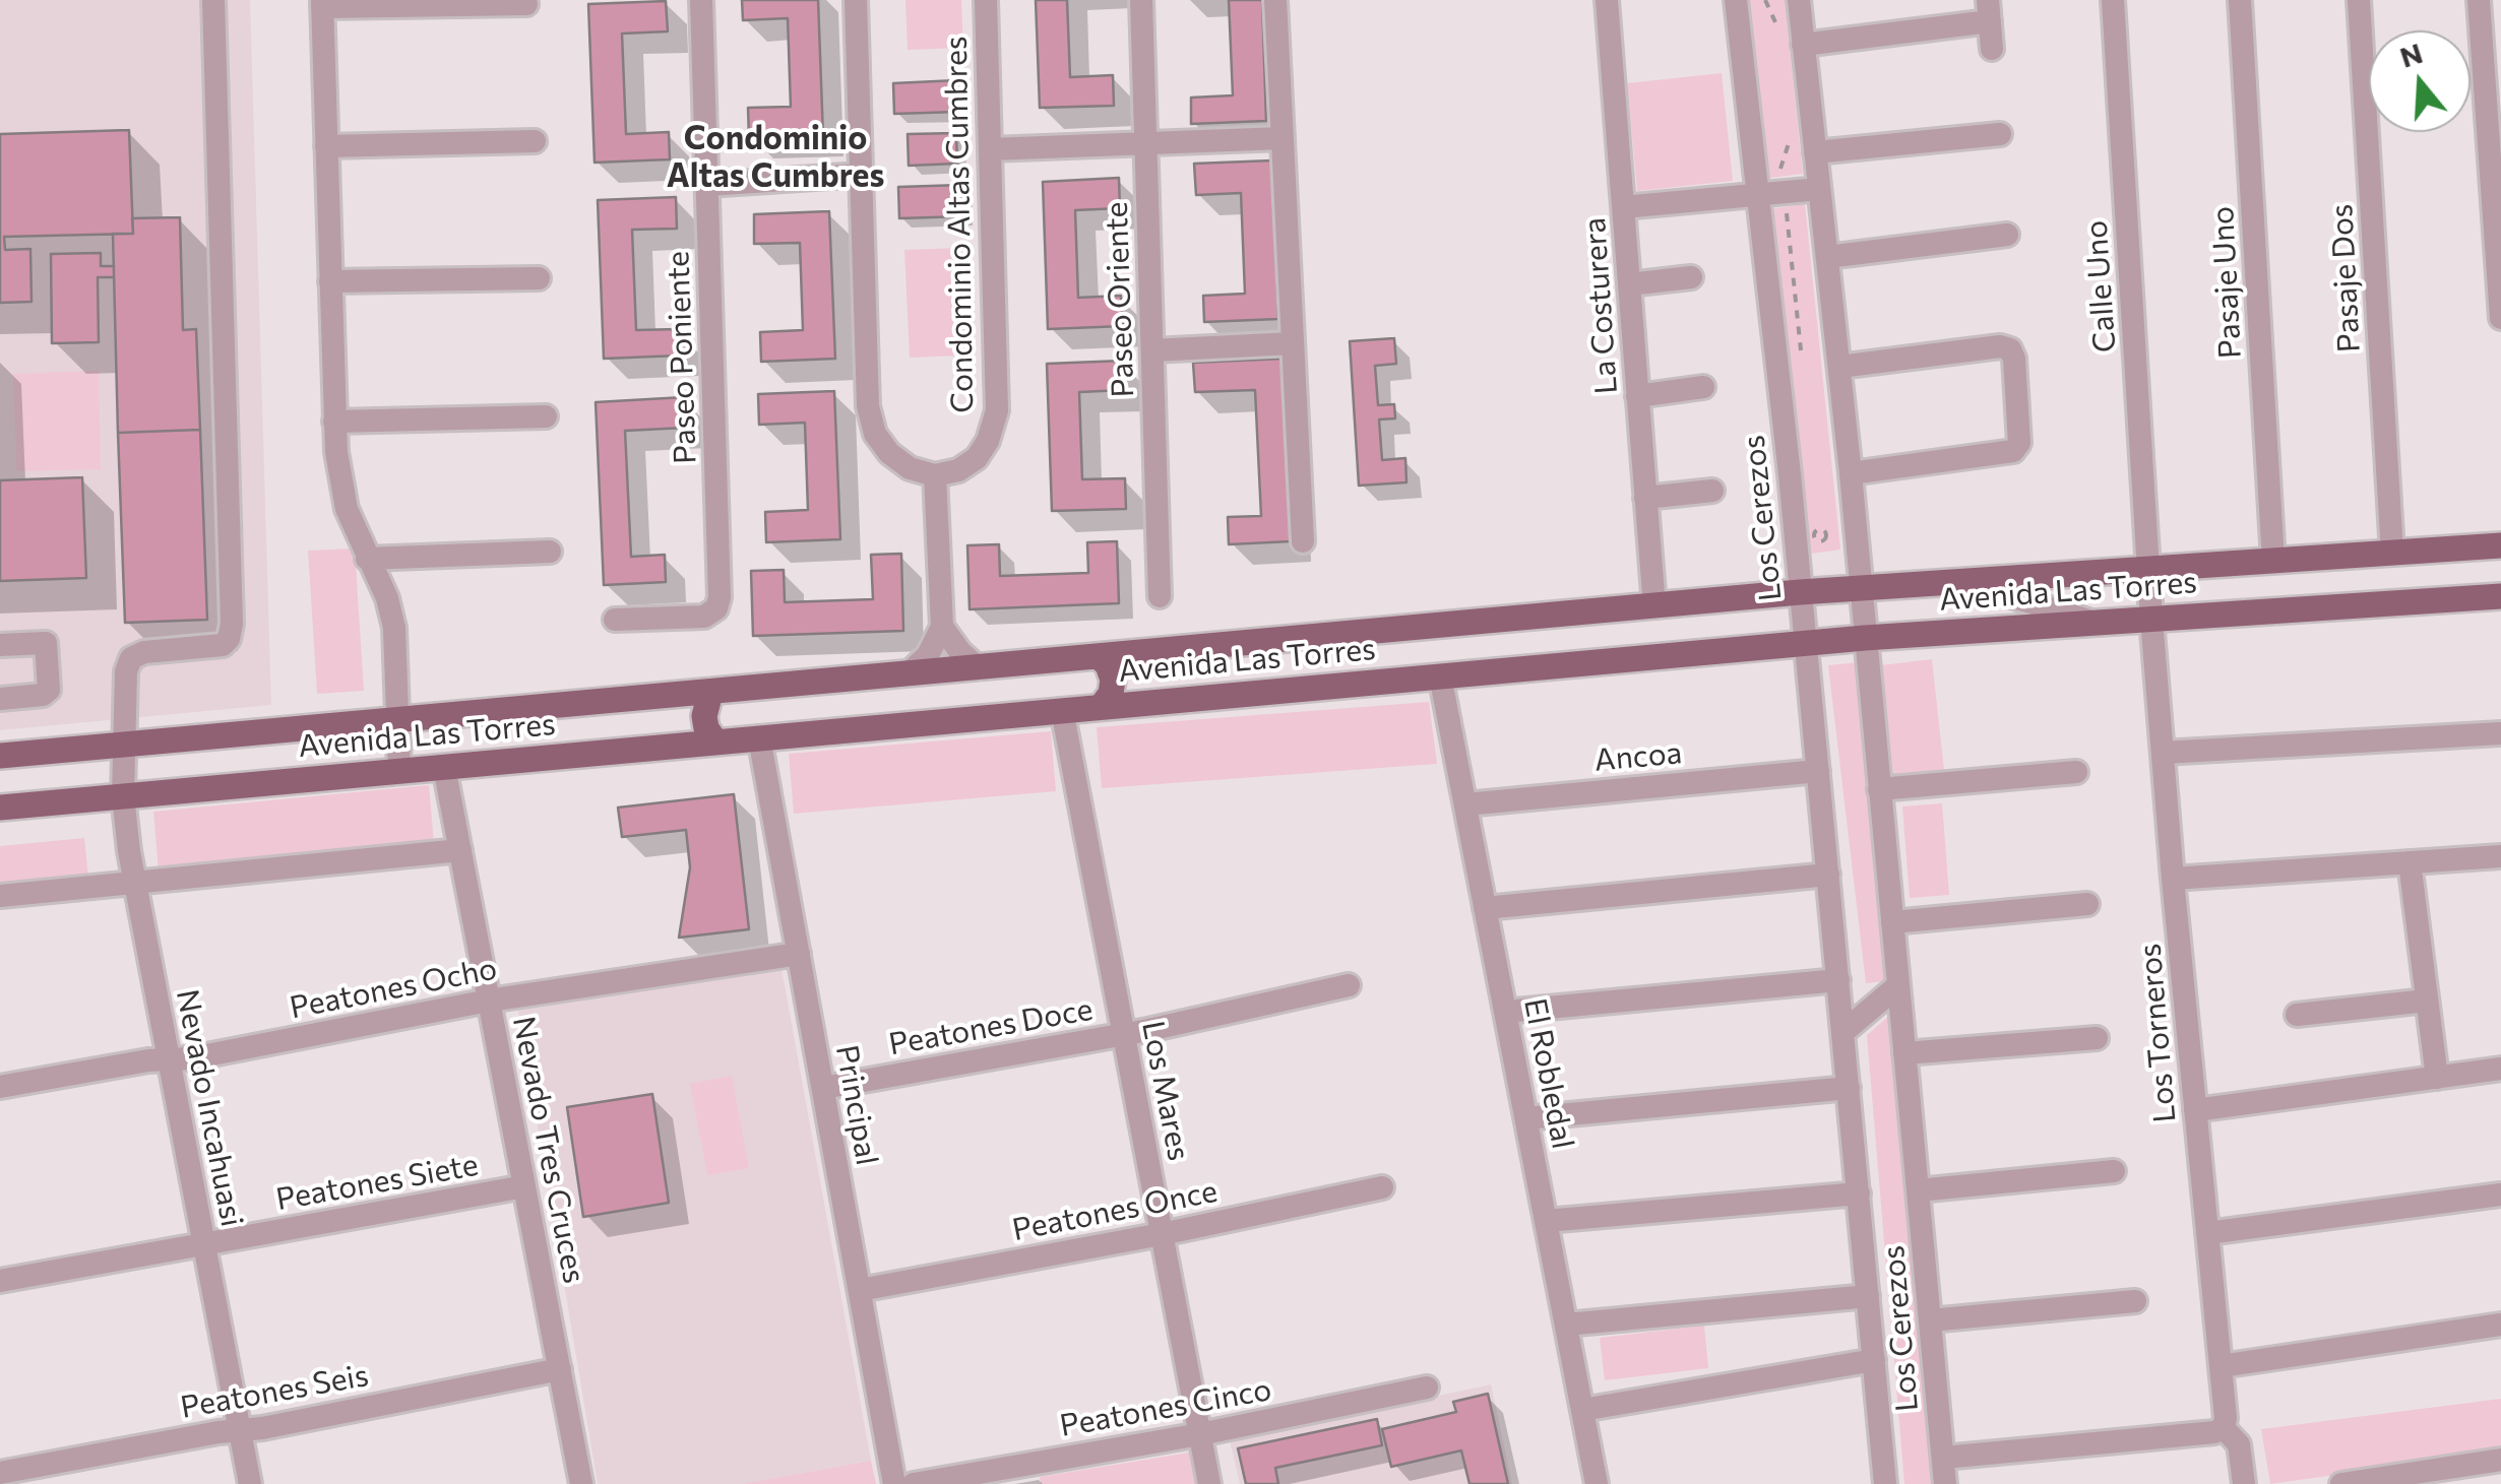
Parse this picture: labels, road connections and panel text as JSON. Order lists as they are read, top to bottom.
{
  "streets": {
    "main road": ["Avenida Las Torres"],
    "street": [
      "Condominio Altas Cumbres",
      "Pasaje Dos",
      "Pasaje Uno",
      "Calle Uno",
      "Paseo Oriente",
      "La Costurera",
      "Paseo Poniente",
      "Los Cerezos",
      "Ancoa",
      "Peatones Ocho",
      "Peatones Doce",
      "Los Torneros",
      "El Robledal",
      "Los Mares",
      "Principal",
      "Nevado Incahuasi",
      "Nevado Tres Cruces",
      "Peatones Siete",
      "Peatones Once",
      "Peatones Seis",
      "Peatones Cinco"
    ]
  },
  "crossings": [
    ["Pasaje Dos", "Avenida Las Torres"],
    ["Pasaje Uno", "Avenida Las Torres"],
    ["Calle Uno", "Avenida Las Torres"],
    ["Calle Uno", "Los Torneros"],
    ["La Costurera", "Avenida Las Torres"],
    ["Los Cerezos", "Avenida Las Torres"],
    ["Los Cerezos", "Ancoa"],
    ["Avenida Las Torres", "Los Torneros"],
    ["Avenida Las Torres", "El Robledal"],
    ["Avenida Las Torres", "Los Mares"],
    ["Avenida Las Torres", "Principal"],
    ["Avenida Las Torres", "Nevado Incahuasi"],
    ["Avenida Las Torres", "Nevado Tres Cruces"],
    ["Ancoa", "El Robledal"],
    ["Peatones Ocho", "Principal"],
    ["Peatones Ocho", "Nevado Incahuasi"],
    ["Peatones Ocho", "Nevado Tres Cruces"],
    ["Peatones Doce", "Los Mares"],
    ["Peatones Doce", "Principal"],
    ["Los Mares", "Peatones Once"],
    ["Los Mares", "Peatones Cinco"],
    ["Principal", "Peatones Once"],
    ["Nevado Incahuasi", "Peatones Siete"],
    ["Nevado Incahuasi", "Peatones Seis"],
    ["Nevado Tres Cruces", "Peatones Siete"],
    ["Nevado Tres Cruces", "Peatones Seis"]
  ],
  "districts": ["Condominio Altas Cumbres"],
  "north": "top"
}
